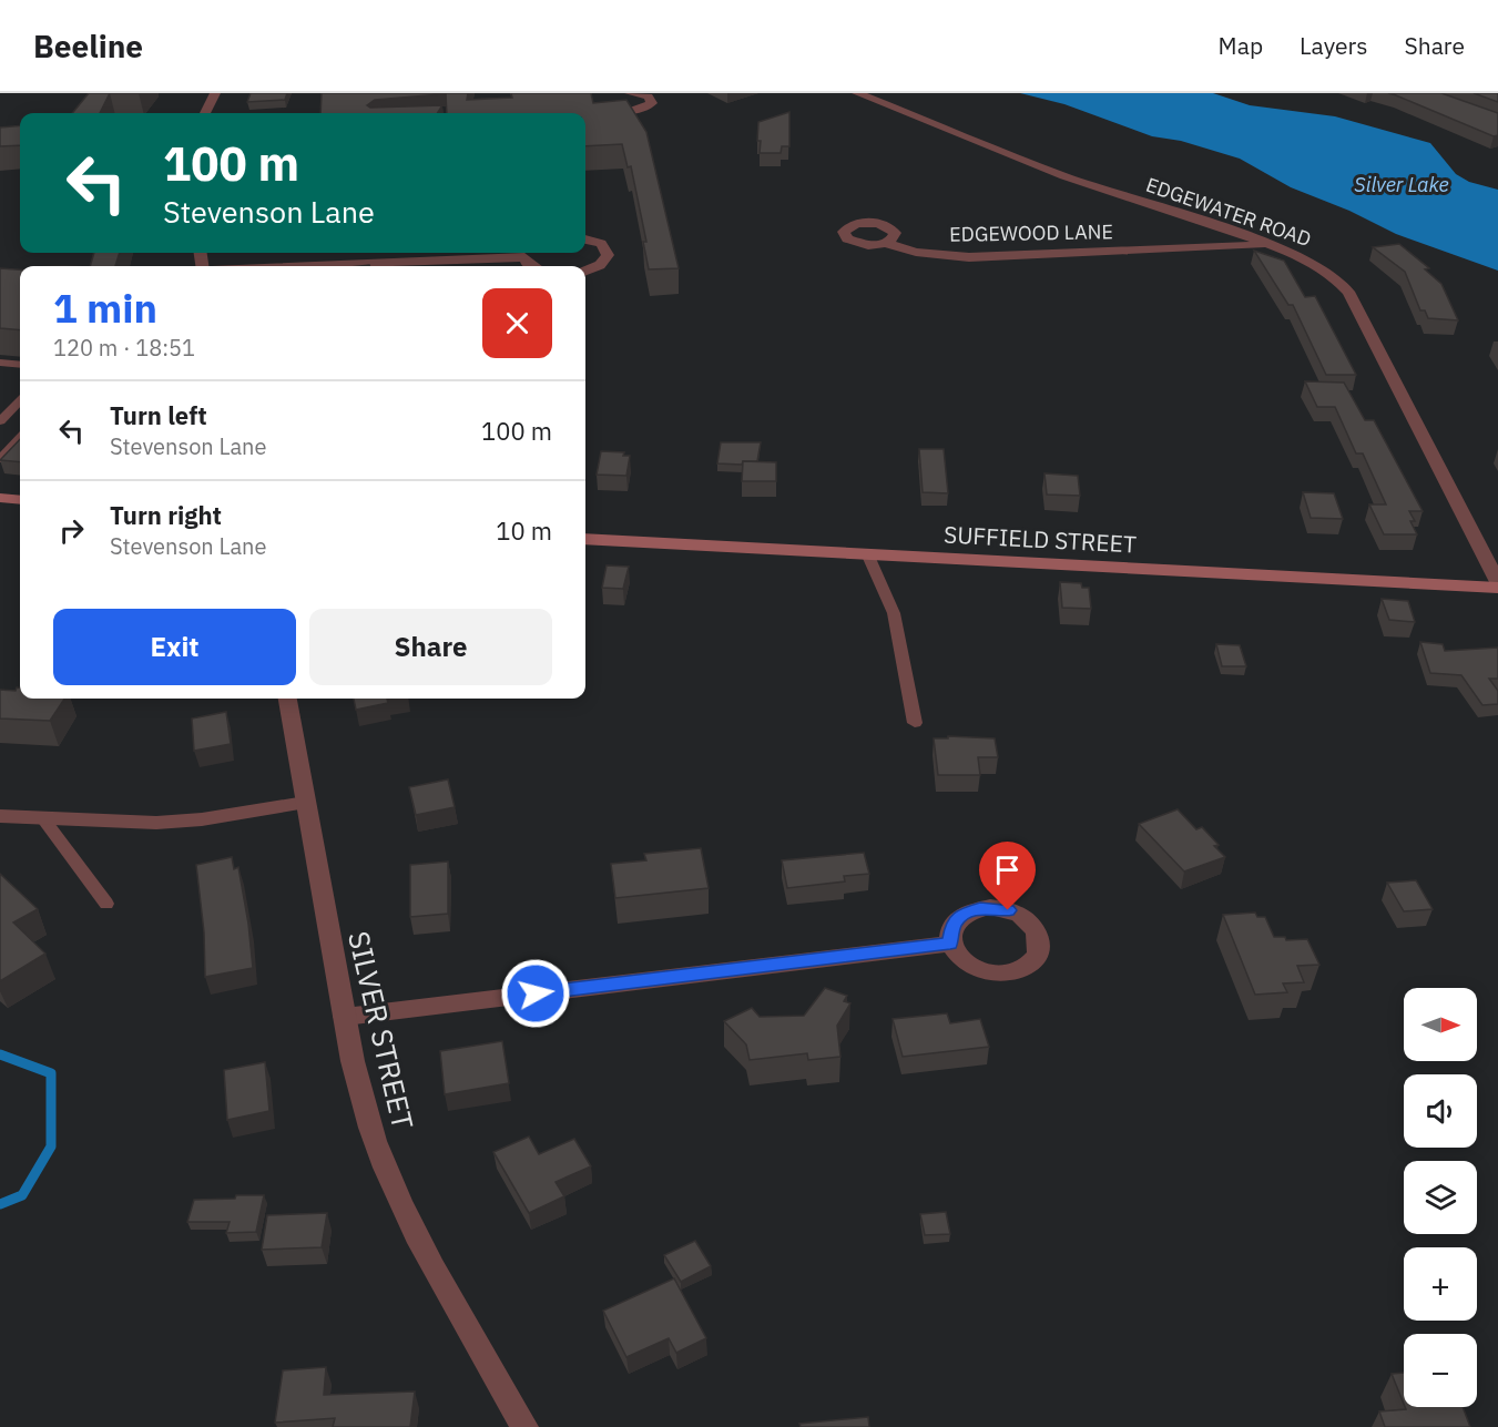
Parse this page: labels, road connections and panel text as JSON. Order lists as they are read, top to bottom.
{
  "streets": {
    "main road": ["SUFFIELD STREET"],
    "street": ["EDGEWATER ROAD", "EDGEWOOD LANE", "SILVER STREET"]
  },
  "crossings": [
    ["EDGEWATER ROAD", "EDGEWOOD LANE"]
  ],
  "water": ["Silver Lake"],
  "north": "right",
  "page": {
    "header": "Beeline",
    "nav": ["Map", "Layers", "Share"],
    "turn": ["100 m", "Stevenson Lane"],
    "heading": ["1 min", "120 m · 18:51"],
    "list": [
      {
        "name": "Turn left",
        "note": "Stevenson Lane",
        "value": "100 m"
      },
      {
        "name": "Turn right",
        "note": "Stevenson Lane",
        "value": "10 m"
      }
    ],
    "buttons": ["Exit", "Share"],
    "map_buttons": ["+", "−"]
  }
}
